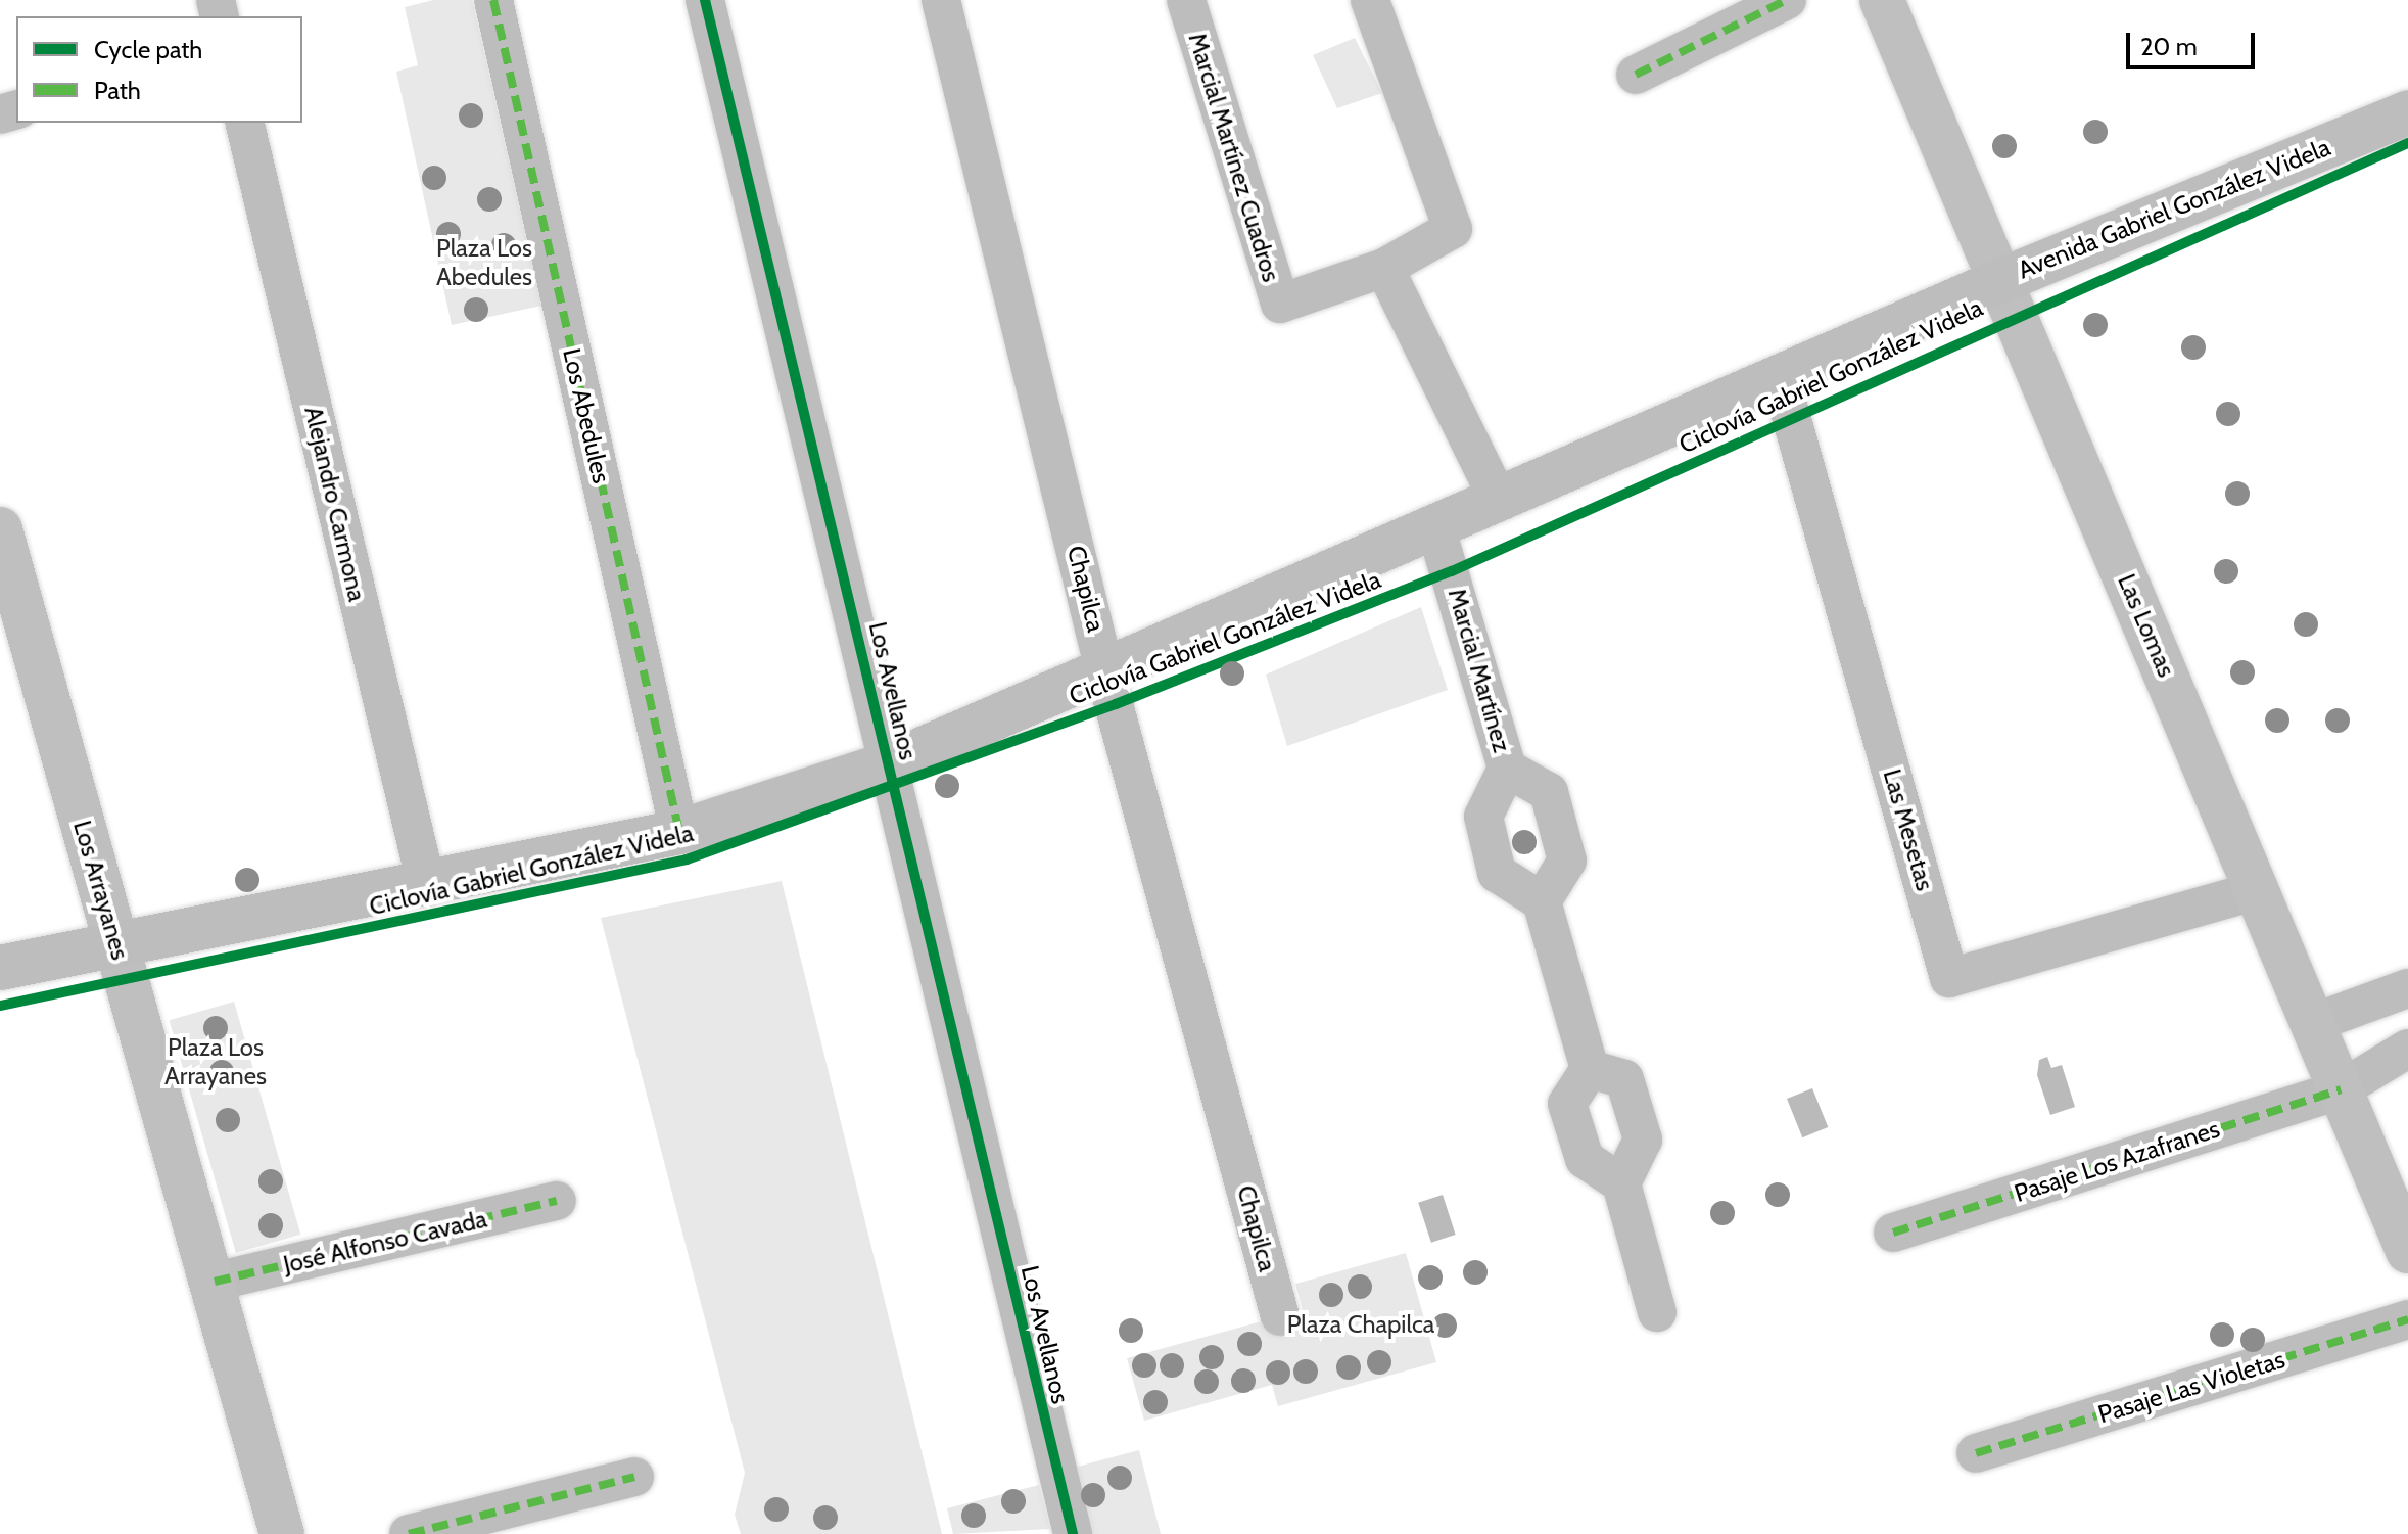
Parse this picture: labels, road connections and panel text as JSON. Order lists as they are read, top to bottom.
{
  "streets": {
    "main road": ["Avenida Gabriel González Videla"],
    "street": [
      "Marcial Martínez Cuadros",
      "Los Abedules",
      "Alejandro Carmona",
      "Chapilca",
      "Las Lomas",
      "Marcial Martínez",
      "Los Avellanos",
      "Las Mesetas",
      "Los Arrayanes",
      "Pasaje Los Azafranes",
      "José Alfonso Cavada",
      "Pasaje Las Violetas"
    ],
    "cycle path": ["Ciclovía Gabriel González Videla"]
  },
  "crossings": [
    ["Avenida Gabriel González Videla", "Los Abedules"],
    ["Avenida Gabriel González Videla", "Alejandro Carmona"],
    ["Avenida Gabriel González Videla", "Chapilca"],
    ["Avenida Gabriel González Videla", "Las Lomas"],
    ["Avenida Gabriel González Videla", "Marcial Martínez"],
    ["Avenida Gabriel González Videla", "Los Avellanos"],
    ["Avenida Gabriel González Videla", "Las Mesetas"],
    ["Avenida Gabriel González Videla", "Los Arrayanes"],
    ["Las Lomas", "Las Mesetas"],
    ["Las Lomas", "Pasaje Los Azafranes"],
    ["Los Arrayanes", "José Alfonso Cavada"]
  ],
  "parks": ["Plaza Los Abedules", "Plaza Los Arrayanes", "Plaza Chapilca"],
  "legend": ["Cycle path", "Path"],
  "scale_bar": "20 m"
}
